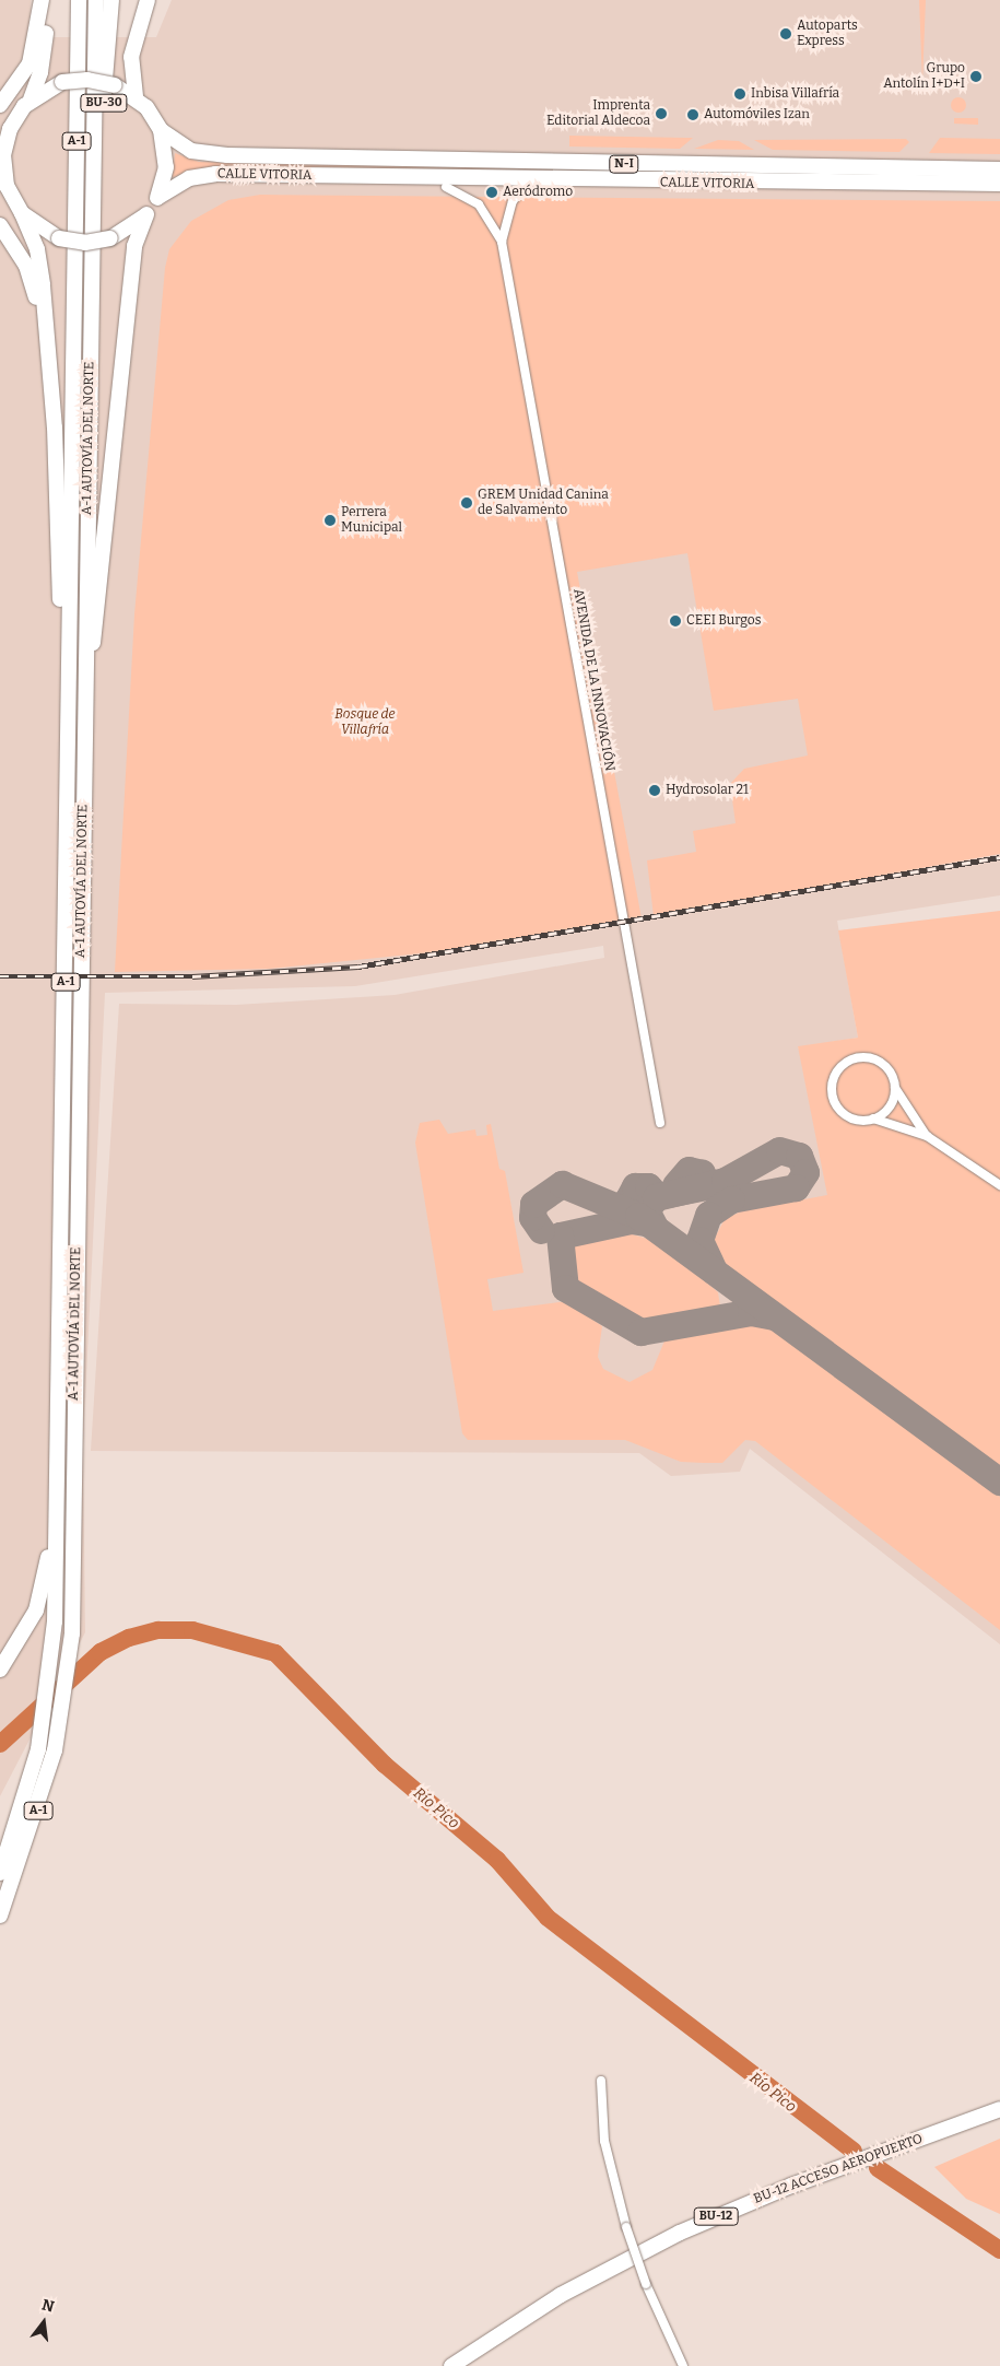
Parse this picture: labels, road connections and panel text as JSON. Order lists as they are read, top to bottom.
{
  "streets": {
    "highway": [
      "BU-30",
      "A-1",
      "N-I",
      "CALLE VITORIA",
      "A-1 AUTOVÍA DEL NORTE",
      "BU-12 ACCESO AEROPUERTO",
      "BU-12"
    ],
    "street": ["AVENIDA DE LA INNOVACIÓN"]
  },
  "crossings": [
    ["BU-30", "A-1 AUTOVÍA DEL NORTE"],
    ["A-1", "N-I"],
    ["A-1", "CALLE VITORIA"],
    ["A-1", "A-1 AUTOVÍA DEL NORTE"],
    ["N-I", "CALLE VITORIA"]
  ],
  "water": ["Río Pico"],
  "parks": ["Bosque de Villafría"],
  "places": [
    "Autoparts Express",
    "Grupo Antolín I+D+I",
    "Inbisa Villafría",
    "Imprenta Editorial Aldecoa",
    "Automóviles Izan",
    "Aeródromo",
    "GREM Unidad Canina de Salvamento",
    "Perrera Municipal",
    "CEEI Burgos",
    "Hydrosolar 21"
  ],
  "north": "top"
}
